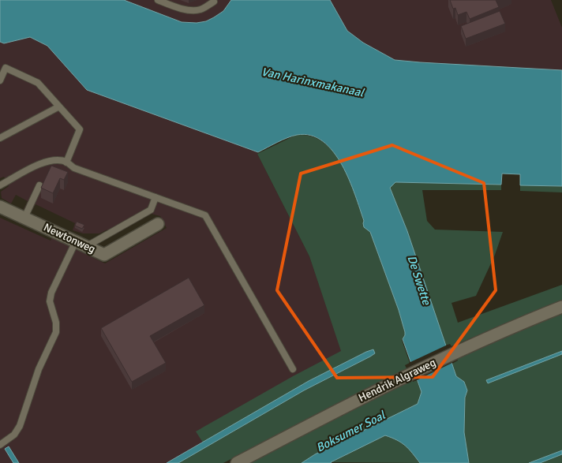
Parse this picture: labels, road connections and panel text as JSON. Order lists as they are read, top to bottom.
{
  "streets": {
    "street": ["Newtonweg", "Hendrik Algraweg"]
  },
  "water": ["Van Harinxmakanaal", "De Swette", "Boksumer Soal"]
}
